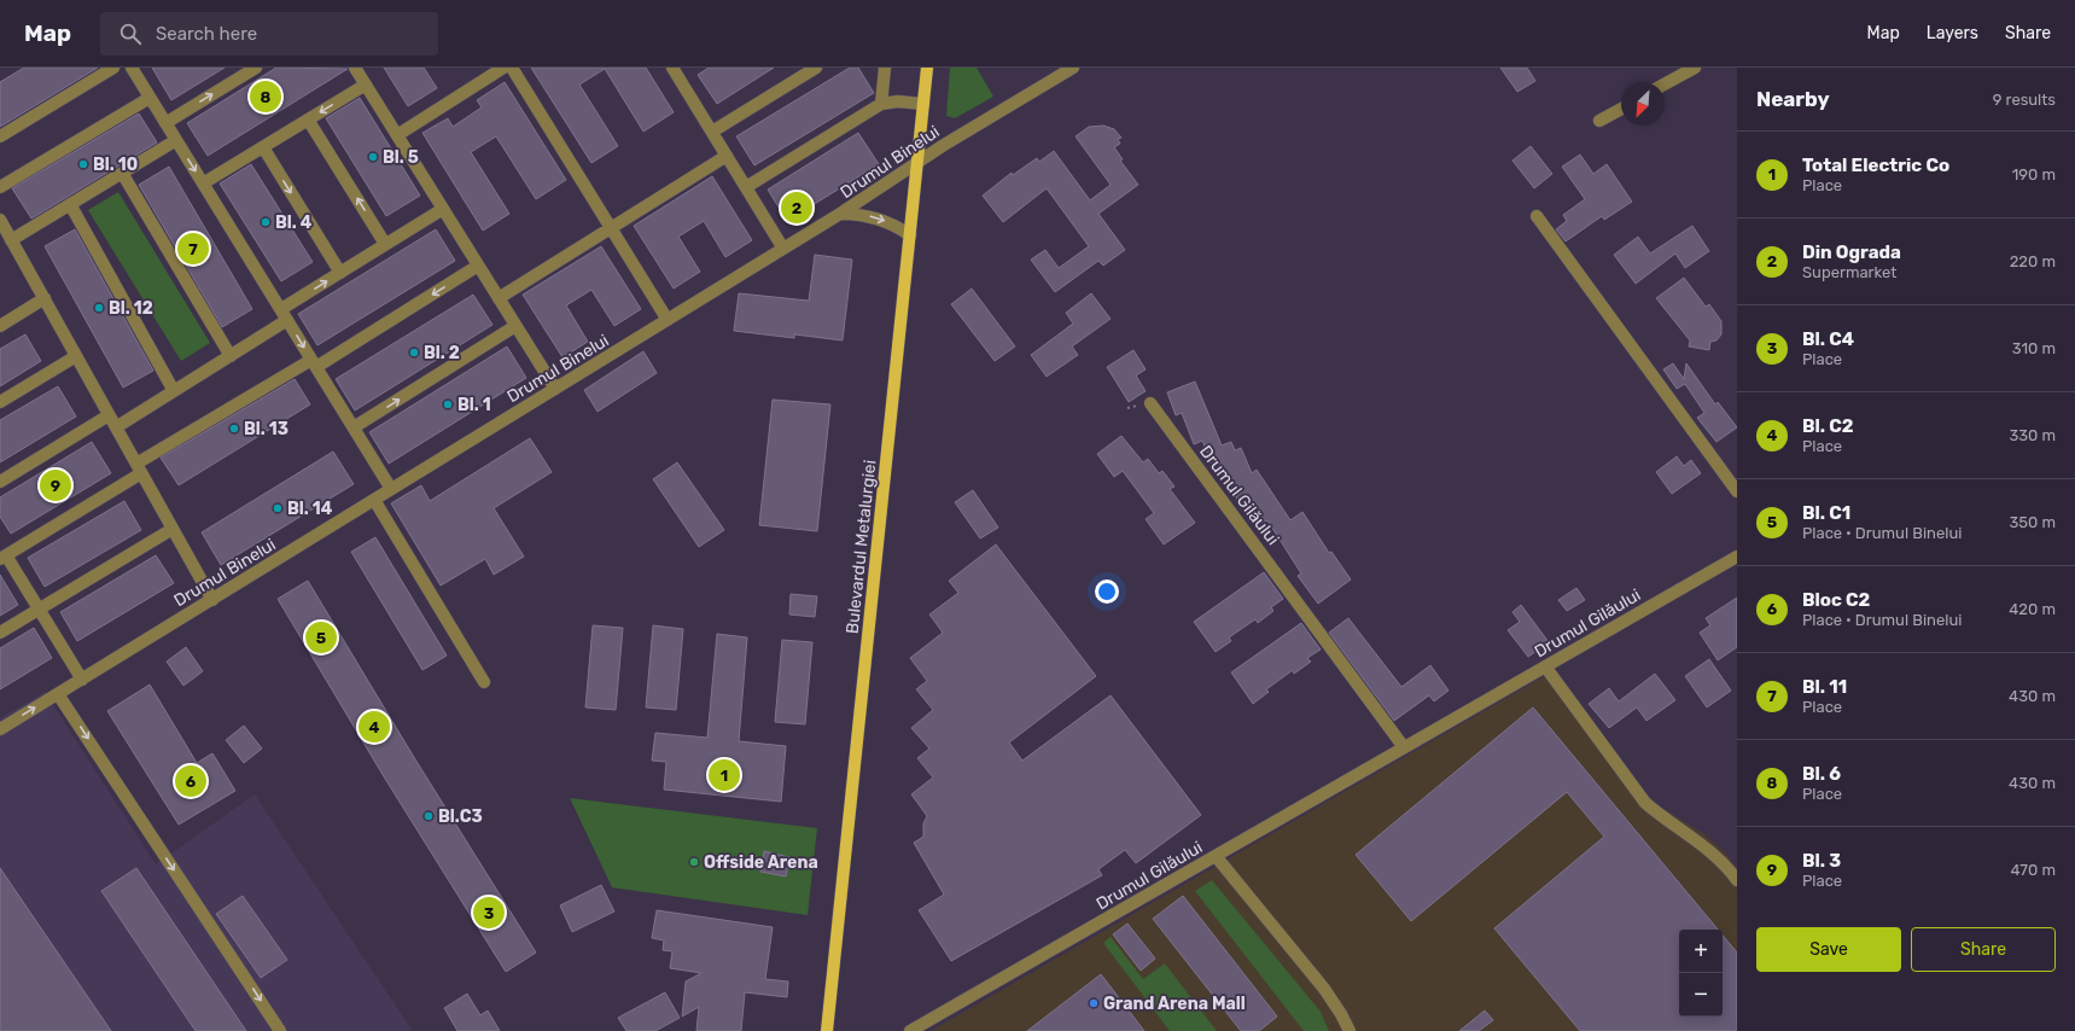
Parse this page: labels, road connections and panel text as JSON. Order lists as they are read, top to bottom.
{
  "streets": {
    "main road": ["Bulevardul Metalurgiei"],
    "street": ["Drumul Binelui", "Drumul Gilăului"]
  },
  "crossings": [
    ["Drumul Binelui", "Bulevardul Metalurgiei"]
  ],
  "places": [
    "Bl. 5",
    "Bl. 10",
    "Bl. 4",
    "Bl. 12",
    "Bl. 2",
    "Bl. 1",
    "Bl. 13",
    "Bl. 14",
    "Bl.C3",
    "Offside Arena",
    "Grand Arena Mall"
  ],
  "north": "bottom left",
  "page": {
    "header": "Map",
    "search": "Search here",
    "nav": ["Map", "Layers", "Share"],
    "heading": ["Nearby", "9 results"],
    "pins": [
      "8",
      "2",
      "7",
      "9",
      "5",
      "4",
      "1",
      "6",
      "3"
    ],
    "list": [
      {
        "mark": "1",
        "name": "Total Electric Co",
        "note": "Place",
        "value": "190 m"
      },
      {
        "mark": "2",
        "name": "Din Ograda",
        "note": "Supermarket",
        "value": "220 m"
      },
      {
        "mark": "3",
        "name": "Bl. C4",
        "note": "Place",
        "value": "310 m"
      },
      {
        "mark": "4",
        "name": "Bl. C2",
        "note": "Place",
        "value": "330 m"
      },
      {
        "mark": "5",
        "name": "Bl. C1",
        "note": "Place · Drumul Binelui",
        "value": "350 m"
      },
      {
        "mark": "6",
        "name": "Bloc C2",
        "note": "Place · Drumul Binelui",
        "value": "420 m"
      },
      {
        "mark": "7",
        "name": "Bl. 11",
        "note": "Place",
        "value": "430 m"
      },
      {
        "mark": "8",
        "name": "Bl. 6",
        "note": "Place",
        "value": "430 m"
      },
      {
        "mark": "9",
        "name": "Bl. 3",
        "note": "Place",
        "value": "470 m"
      }
    ],
    "buttons": ["Save", "Share"],
    "map_buttons": ["+", "−"]
  }
}
